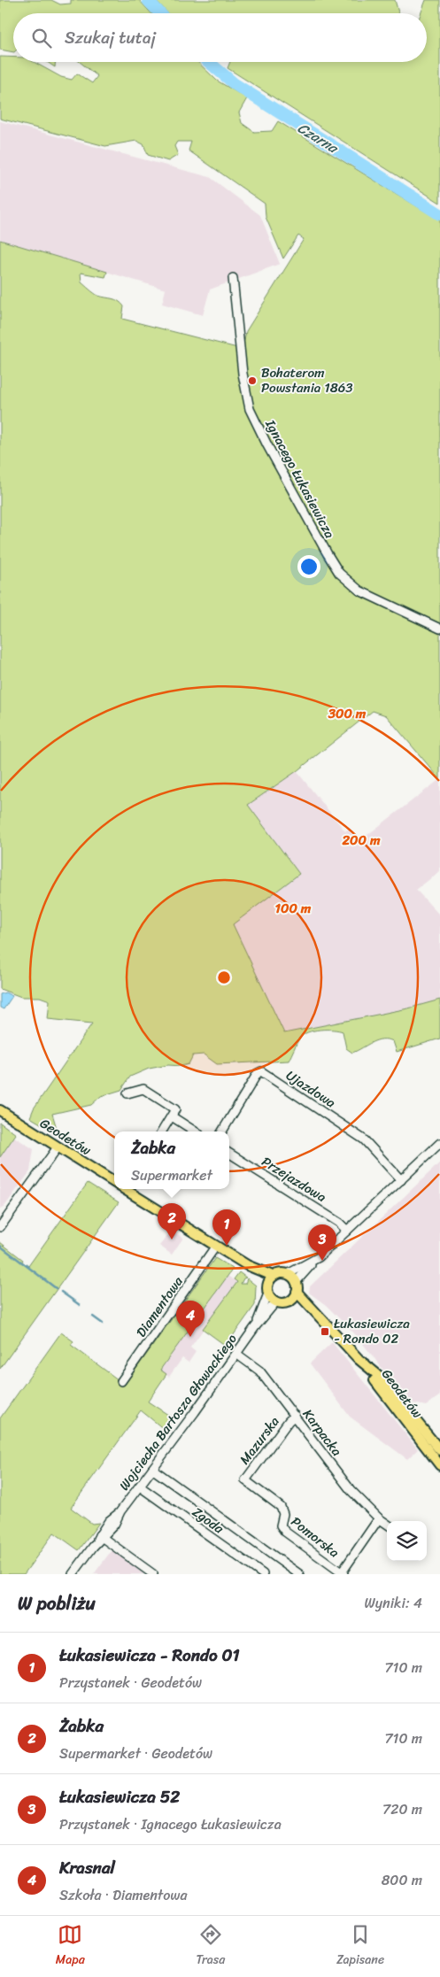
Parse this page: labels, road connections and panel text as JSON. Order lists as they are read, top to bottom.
{
  "streets": {
    "main road": ["Geodetów"],
    "street": [
      "Ignacego Łukasiewicza",
      "Ujazdowa",
      "Przejazdowa",
      "Diamentowa",
      "Wojciecha Bartosza Głowackiego",
      "Karpacka",
      "Mazurska",
      "Zgoda",
      "Pomorska"
    ]
  },
  "crossings": [
    ["Geodetów", "Diamentowa"],
    ["Geodetów", "Wojciecha Bartosza Głowackiego"],
    ["Wojciecha Bartosza Głowackiego", "Karpacka"],
    ["Wojciecha Bartosza Głowackiego", "Zgoda"],
    ["Karpacka", "Mazurska"],
    ["Mazurska", "Pomorska"]
  ],
  "water": ["Czarna"],
  "places": {
    "other": ["Bohaterom Powstania 1863"],
    "transit": ["Łukasiewicza - Rondo 02"]
  },
  "page": {
    "search": "Szukaj tutaj",
    "popup": ["Żabka", "Supermarket"],
    "pins": [
      "2",
      "1",
      "3",
      "4"
    ],
    "heading": ["W pobliżu", "Wyniki: 4"],
    "list": [
      {
        "mark": "1",
        "name": "Łukasiewicza - Rondo 01",
        "note": "Przystanek · Geodetów",
        "value": "710 m"
      },
      {
        "mark": "2",
        "name": "Żabka",
        "note": "Supermarket · Geodetów",
        "value": "710 m"
      },
      {
        "mark": "3",
        "name": "Łukasiewicza 52",
        "note": "Przystanek · Ignacego Łukasiewicza",
        "value": "720 m"
      },
      {
        "mark": "4",
        "name": "Krasnal",
        "note": "Szkoła · Diamentowa",
        "value": "800 m"
      }
    ],
    "nav": ["Mapa", "Trasa", "Zapisane"]
  },
  "rings": ["300 m", "200 m", "100 m"]
}
